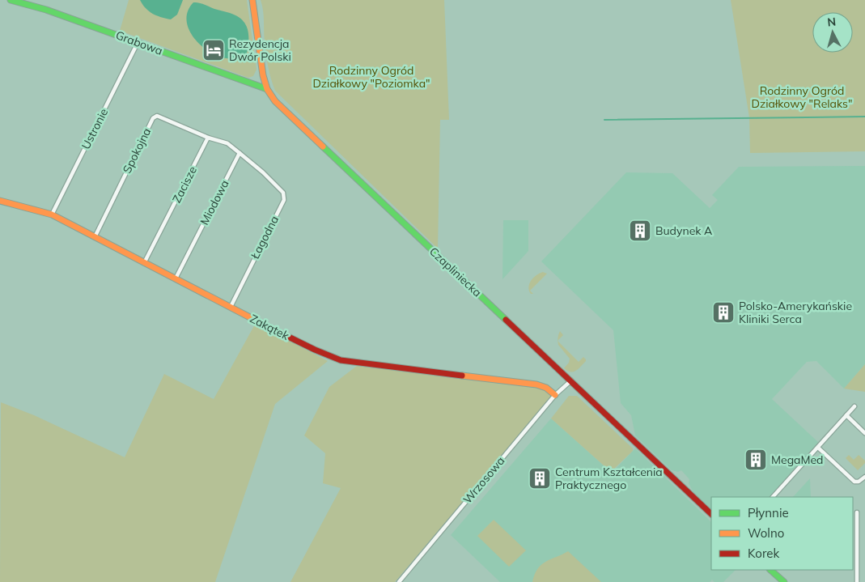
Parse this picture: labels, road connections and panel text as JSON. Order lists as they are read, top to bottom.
{
  "streets": {
    "street": [
      "Grabowa",
      "Ustronie",
      "Spokojna",
      "Zacisze",
      "Miodowa",
      "Łagodna",
      "Czapliniecka",
      "Zakątek",
      "Wrzosowa"
    ]
  },
  "crossings": [
    ["Grabowa", "Ustronie"],
    ["Grabowa", "Czapliniecka"],
    ["Ustronie", "Zakątek"],
    ["Spokojna", "Zacisze"],
    ["Spokojna", "Zakątek"],
    ["Zacisze", "Zakątek"],
    ["Miodowa", "Łagodna"],
    ["Miodowa", "Zakątek"],
    ["Łagodna", "Zakątek"],
    ["Czapliniecka", "Wrzosowa"],
    ["Zakątek", "Wrzosowa"]
  ],
  "parks": ["Rodzinny Ogród Działkowy \"Poziomka\"", "Rodzinny Ogród Działkowy \"Relaks\""],
  "places": {
    "hotel": ["Rezydencja Dwór Polski"],
    "building": [
      "Budynek A",
      "Polsko-Amerykańskie Kliniki Serca",
      "MegaMed",
      "Centrum Kształcenia Praktycznego"
    ]
  },
  "legend": ["Płynnie", "Wolno", "Korek"],
  "north": "top"
}
